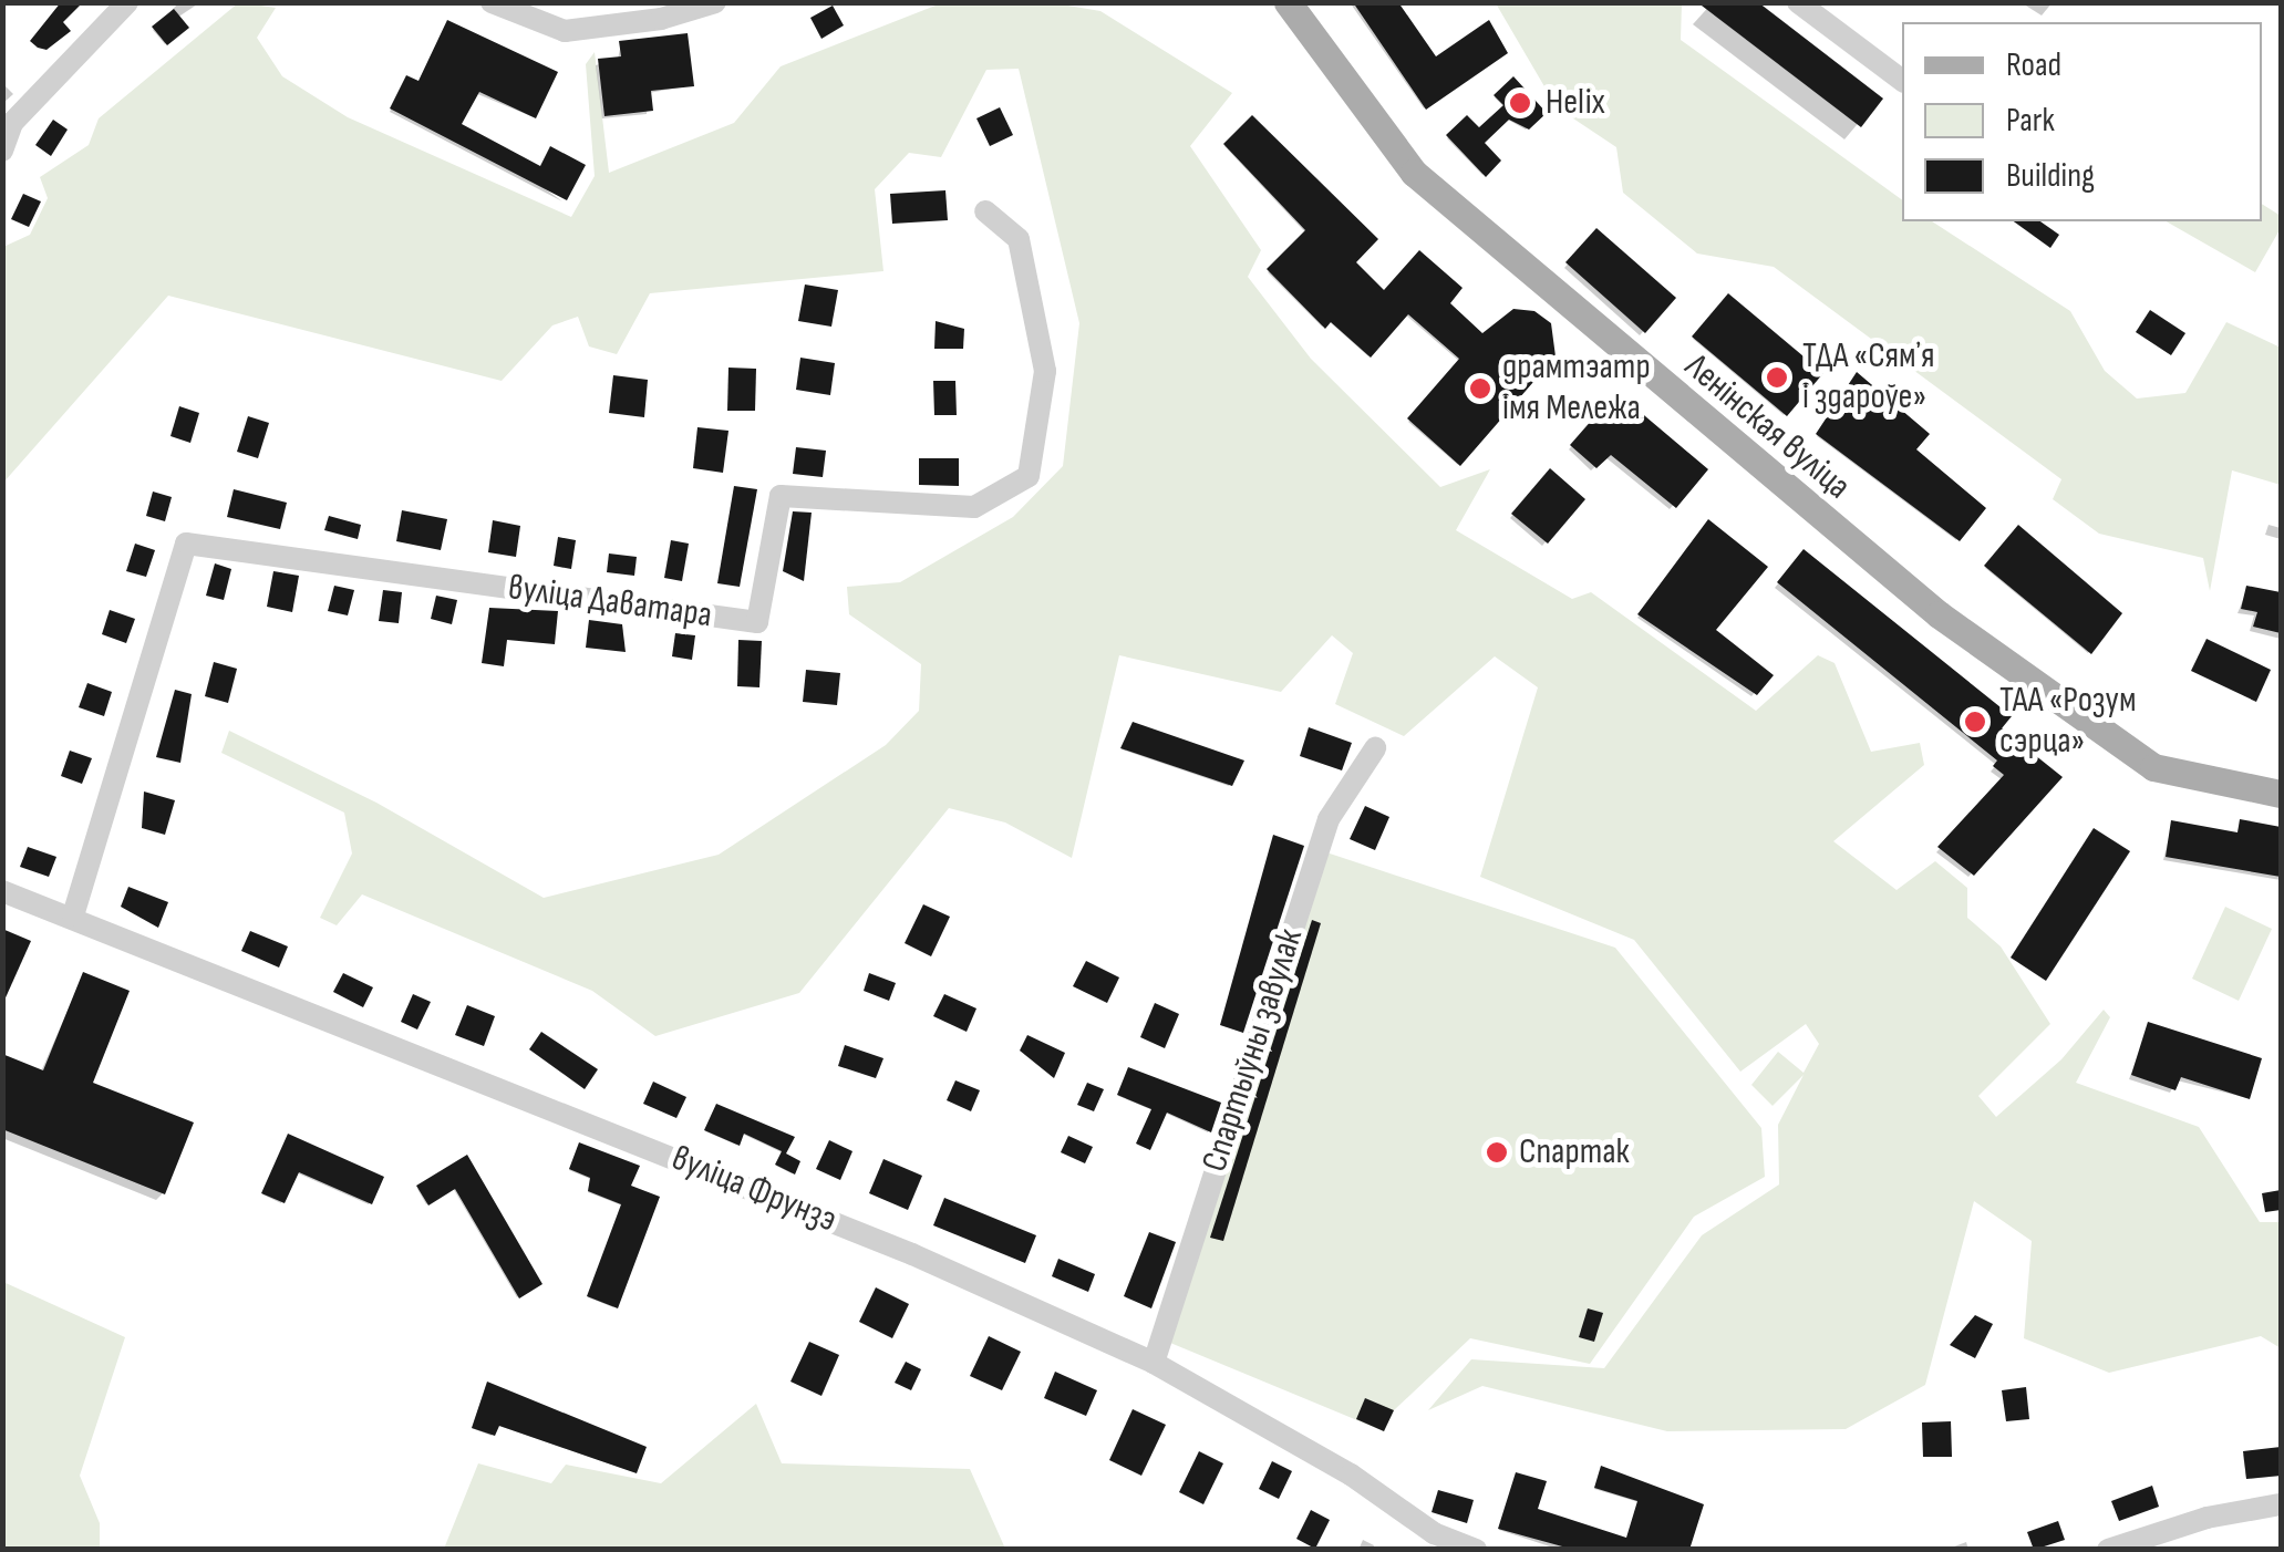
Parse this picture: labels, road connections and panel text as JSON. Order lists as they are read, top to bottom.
{
  "streets": {
    "main road": ["Ленінская вуліца"],
    "street": ["вуліца Даватара", "Спартыўны завулак", "вуліца Фрунзэ"]
  },
  "crossings": [
    ["вуліца Даватара", "вуліца Фрунзэ"],
    ["Спартыўны завулак", "вуліца Фрунзэ"]
  ],
  "places": [
    "Helix",
    "ТДА «Сямʼя і здароўе»",
    "драмтэатр імя Мележа",
    "ТАА «Розум сэрца»",
    "Спартак"
  ],
  "legend": ["Road", "Park", "Building"]
}
